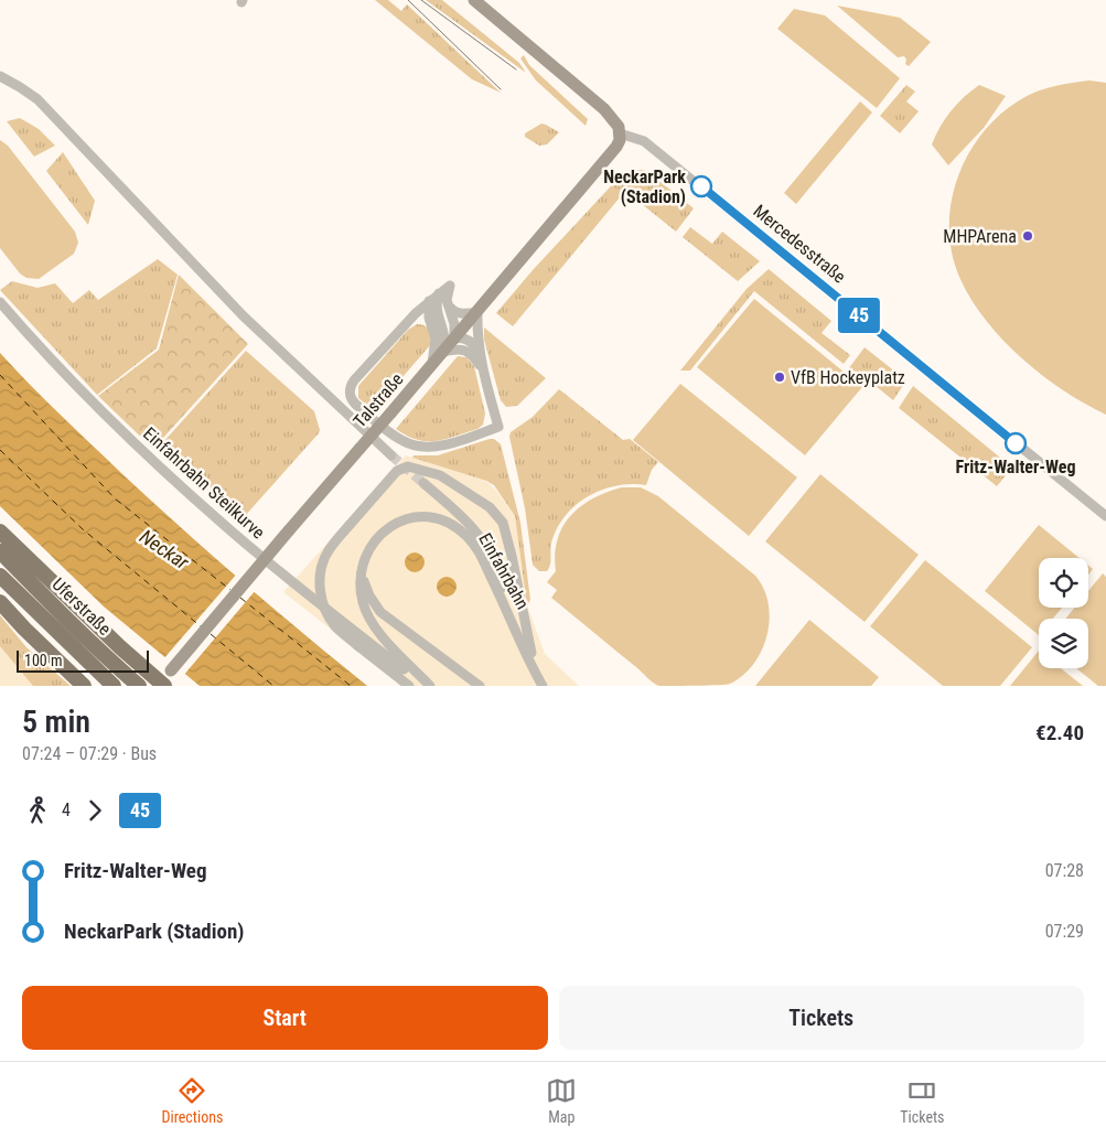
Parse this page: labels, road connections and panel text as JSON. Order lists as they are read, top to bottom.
{
  "streets": {
    "highway": ["Uferstraße"],
    "main road": ["Talstraße"],
    "street": ["Mercedesstraße", "Einfahrbahn Steilkurve", "Einfahrbahn"]
  },
  "crossings": [
    ["Mercedesstraße", "Talstraße"]
  ],
  "water": ["Neckar"],
  "places": [
    "NeckarPark (Stadion)",
    "MHPArena",
    "VfB Hockeyplatz",
    "Fritz-Walter-Weg"
  ],
  "lines": ["bus line 45"],
  "scale_bar": "100 m",
  "page": {
    "on_map": "45",
    "scale": "100 m",
    "heading": ["5 min", "07:24 – 07:29 · Bus", "€2.40"],
    "legs": ["4", "45"],
    "list": [
      {
        "name": "Fritz-Walter-Weg",
        "value": "07:28"
      },
      {
        "name": "NeckarPark (Stadion)",
        "value": "07:29"
      }
    ],
    "buttons": ["Start", "Tickets"],
    "tabs": ["Directions", "Map", "Tickets"]
  }
}
